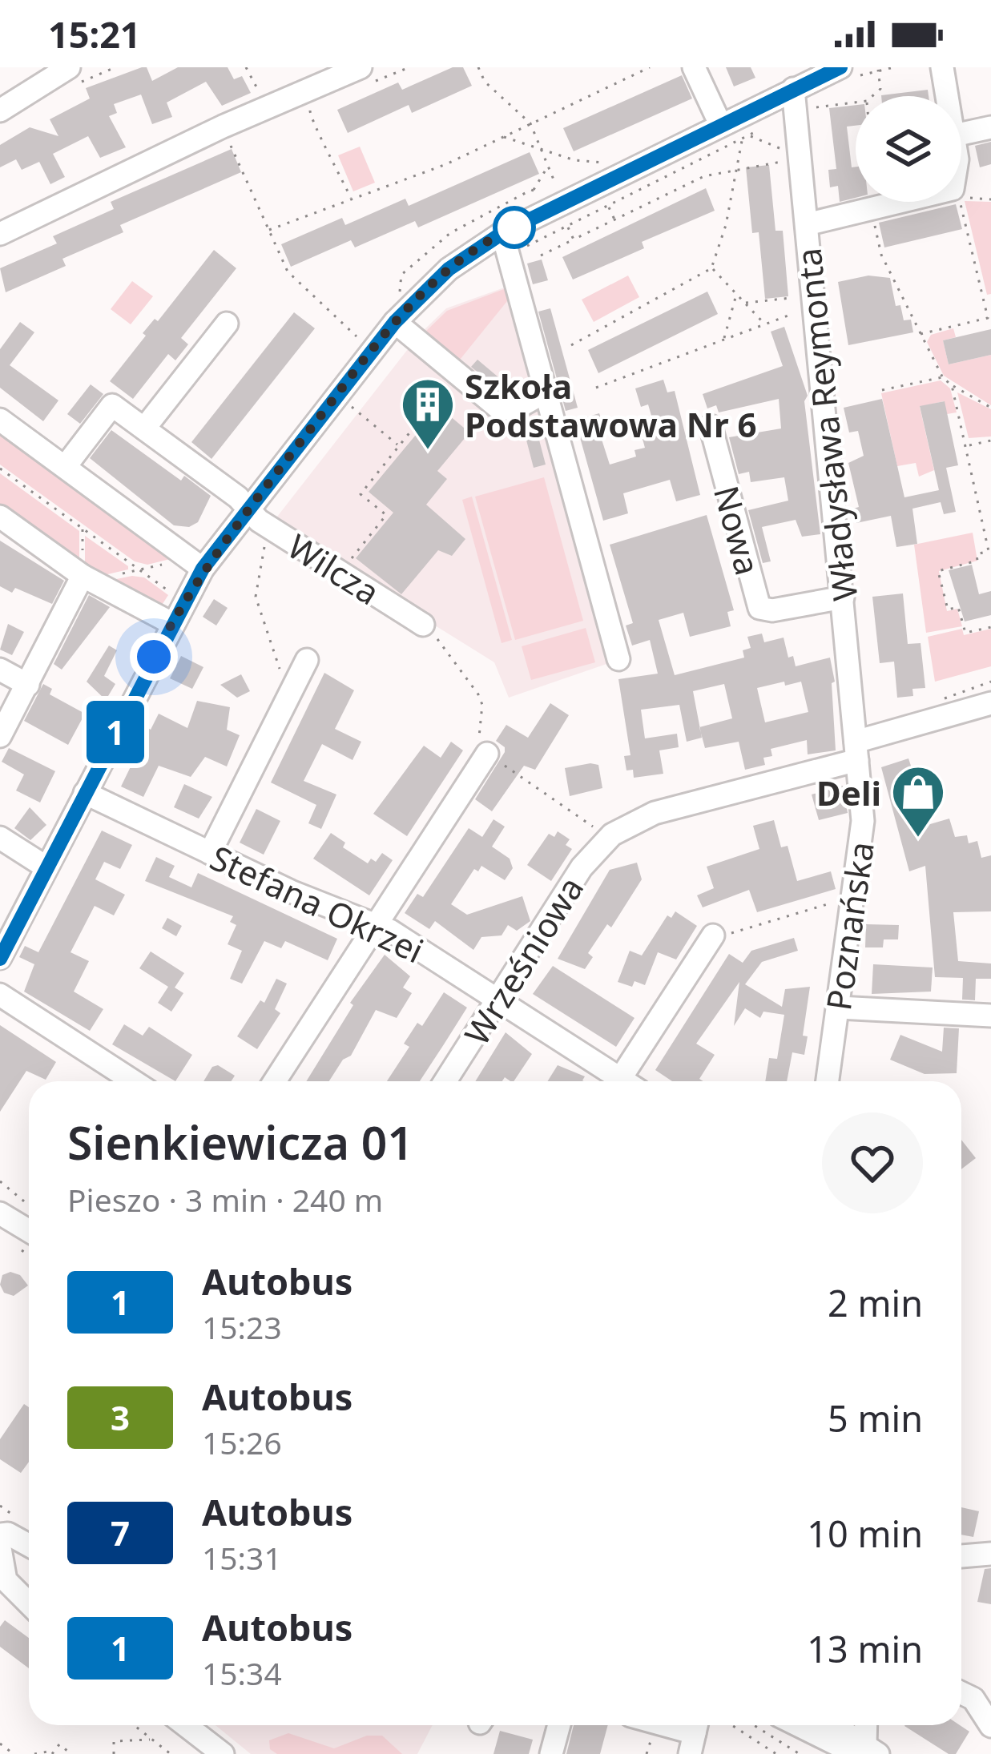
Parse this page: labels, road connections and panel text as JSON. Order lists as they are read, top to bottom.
{
  "streets": {
    "street": [
      "Władysława Reymonta",
      "Nowa",
      "Wilcza",
      "Stefana Okrzei",
      "Poznańska",
      "Wrześniowa"
    ]
  },
  "crossings": [
    ["Władysława Reymonta", "Nowa"],
    ["Władysława Reymonta", "Poznańska"],
    ["Stefana Okrzei", "Wrześniowa"]
  ],
  "places": {
    "building": ["Szkoła Podstawowa Nr 6"],
    "shop": ["Deli"]
  },
  "lines": ["bus line 1"],
  "page": {
    "status": "15:21",
    "on_map": "1",
    "heading": ["Sienkiewicza 01", "Pieszo · 3 min · 240 m"],
    "list": [
      {
        "mark": "1",
        "name": "Autobus",
        "note": "15:23",
        "value": "2 min"
      },
      {
        "mark": "3",
        "name": "Autobus",
        "note": "15:26",
        "value": "5 min"
      },
      {
        "mark": "7",
        "name": "Autobus",
        "note": "15:31",
        "value": "10 min"
      },
      {
        "mark": "1",
        "name": "Autobus",
        "note": "15:34",
        "value": "13 min"
      }
    ]
  }
}
